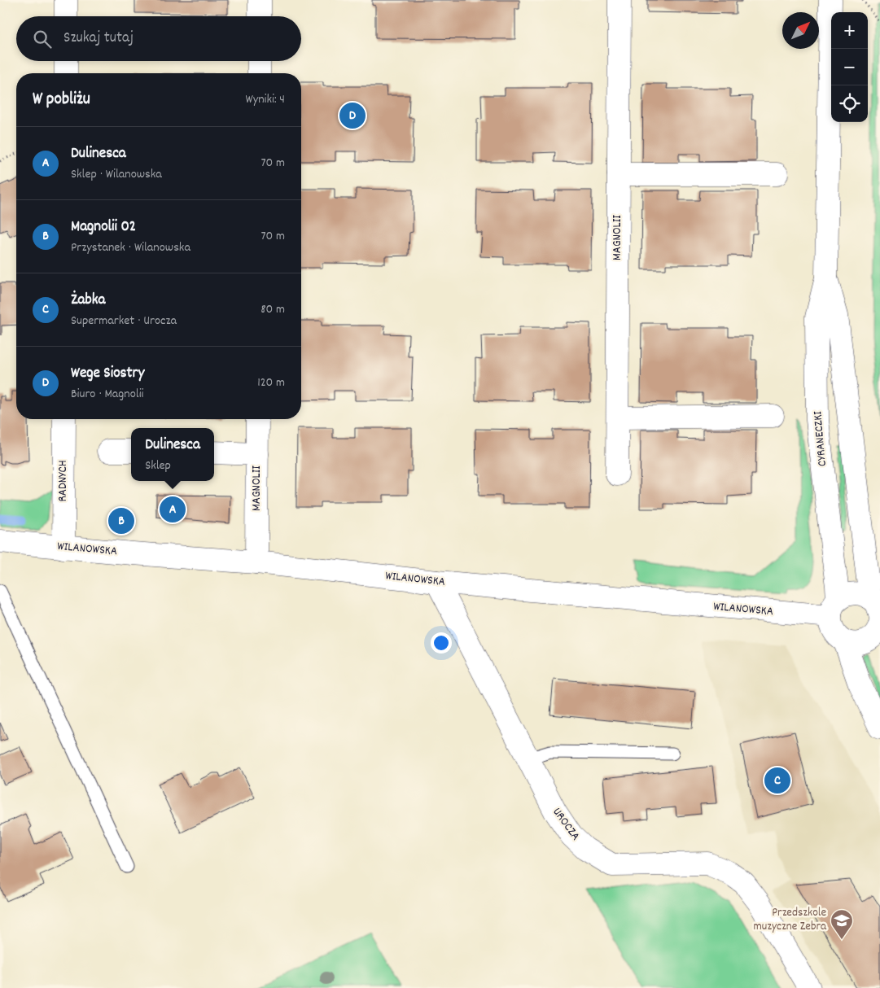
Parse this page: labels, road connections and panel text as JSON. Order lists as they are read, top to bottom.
{
  "streets": {
    "street": [
      "MAGNOLII",
      "CYRANECZKI",
      "RADNYCH",
      "WILANOWSKA",
      "UROCZA"
    ]
  },
  "crossings": [
    ["MAGNOLII", "WILANOWSKA"],
    ["CYRANECZKI", "WILANOWSKA"],
    ["RADNYCH", "WILANOWSKA"],
    ["WILANOWSKA", "UROCZA"]
  ],
  "places": {
    "school or university": ["Przedszkole muzyczne Zebra"]
  },
  "north": "top right",
  "page": {
    "map_buttons": ["+", "−"],
    "search": "Szukaj tutaj",
    "heading": ["W pobliżu", "Wyniki: 4"],
    "pins": [
      "D",
      "A",
      "B",
      "C"
    ],
    "list": [
      {
        "mark": "A",
        "name": "Dulinesca",
        "note": "Sklep · Wilanowska",
        "value": "70 m"
      },
      {
        "mark": "B",
        "name": "Magnolii 02",
        "note": "Przystanek · Wilanowska",
        "value": "70 m"
      },
      {
        "mark": "C",
        "name": "Żabka",
        "note": "Supermarket · Urocza",
        "value": "80 m"
      },
      {
        "mark": "D",
        "name": "Wege Siostry",
        "note": "Biuro · Magnolii",
        "value": "120 m"
      }
    ],
    "popup": ["Dulinesca", "Sklep"]
  }
}
